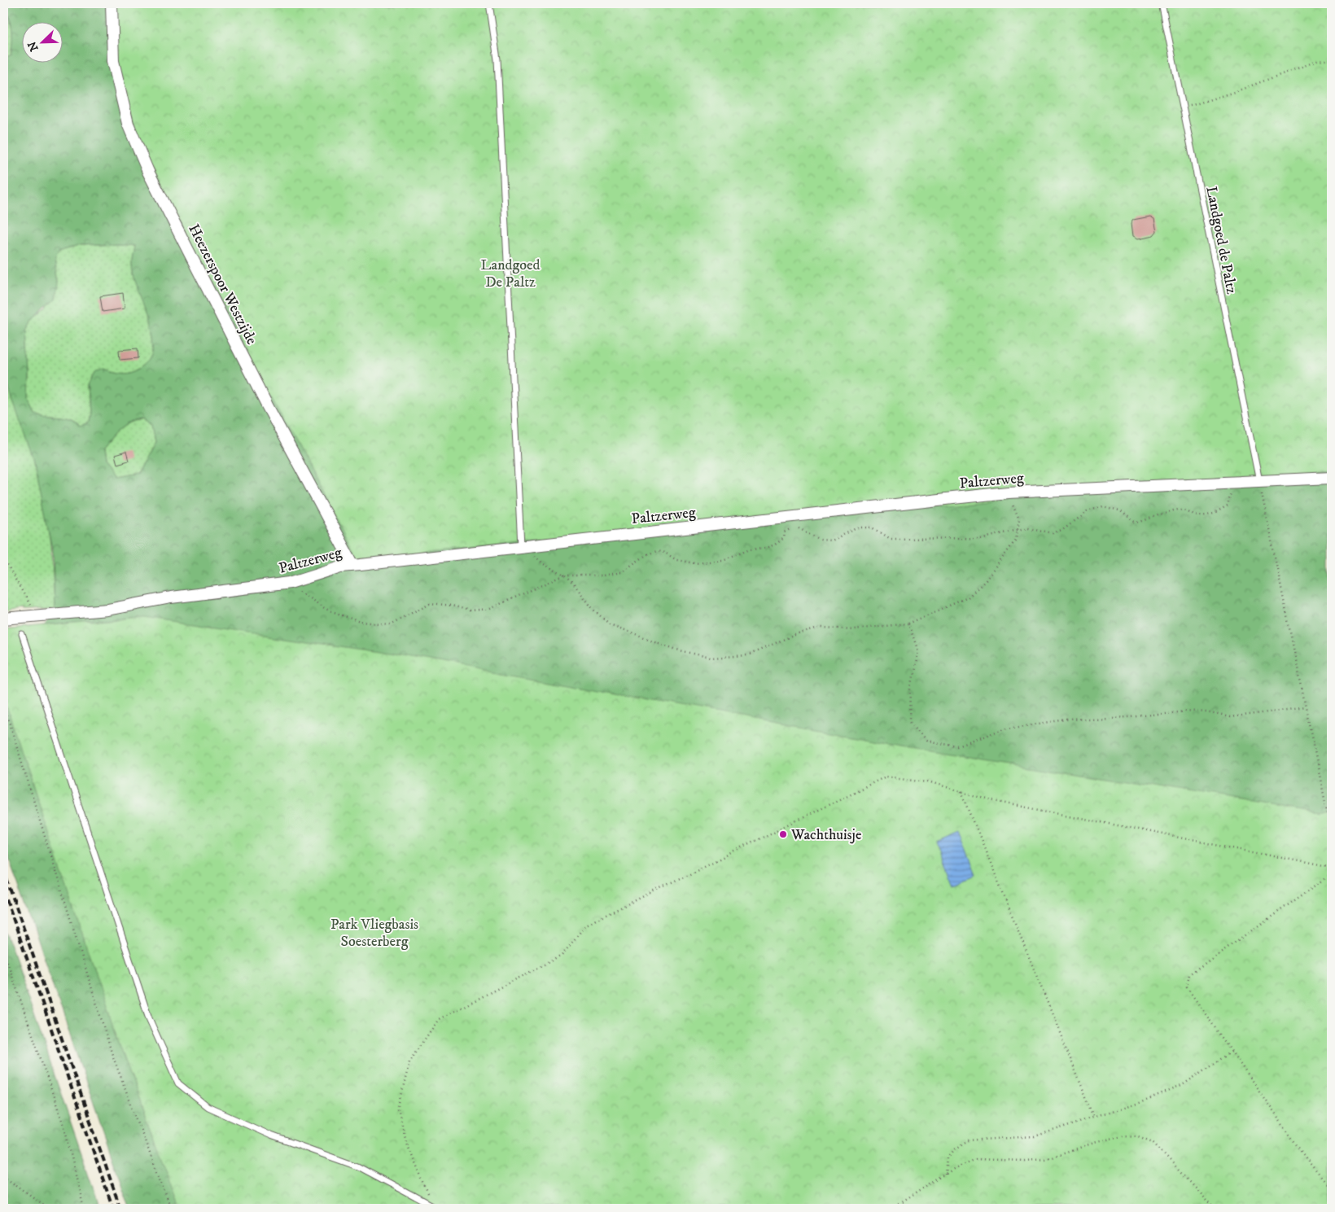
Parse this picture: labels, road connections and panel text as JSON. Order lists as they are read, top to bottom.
{
  "streets": {
    "street": ["Heezerspoor Westzijde", "Paltzerweg"],
    "lane": ["Landgoed de Paltz"]
  },
  "crossings": [
    ["Landgoed de Paltz", "Paltzerweg"],
    ["Heezerspoor Westzijde", "Paltzerweg"]
  ],
  "parks": ["Landgoed De Paltz", "Park Vliegbasis Soesterberg"],
  "places": ["Wachthuisje"],
  "north": "bottom left"
}
